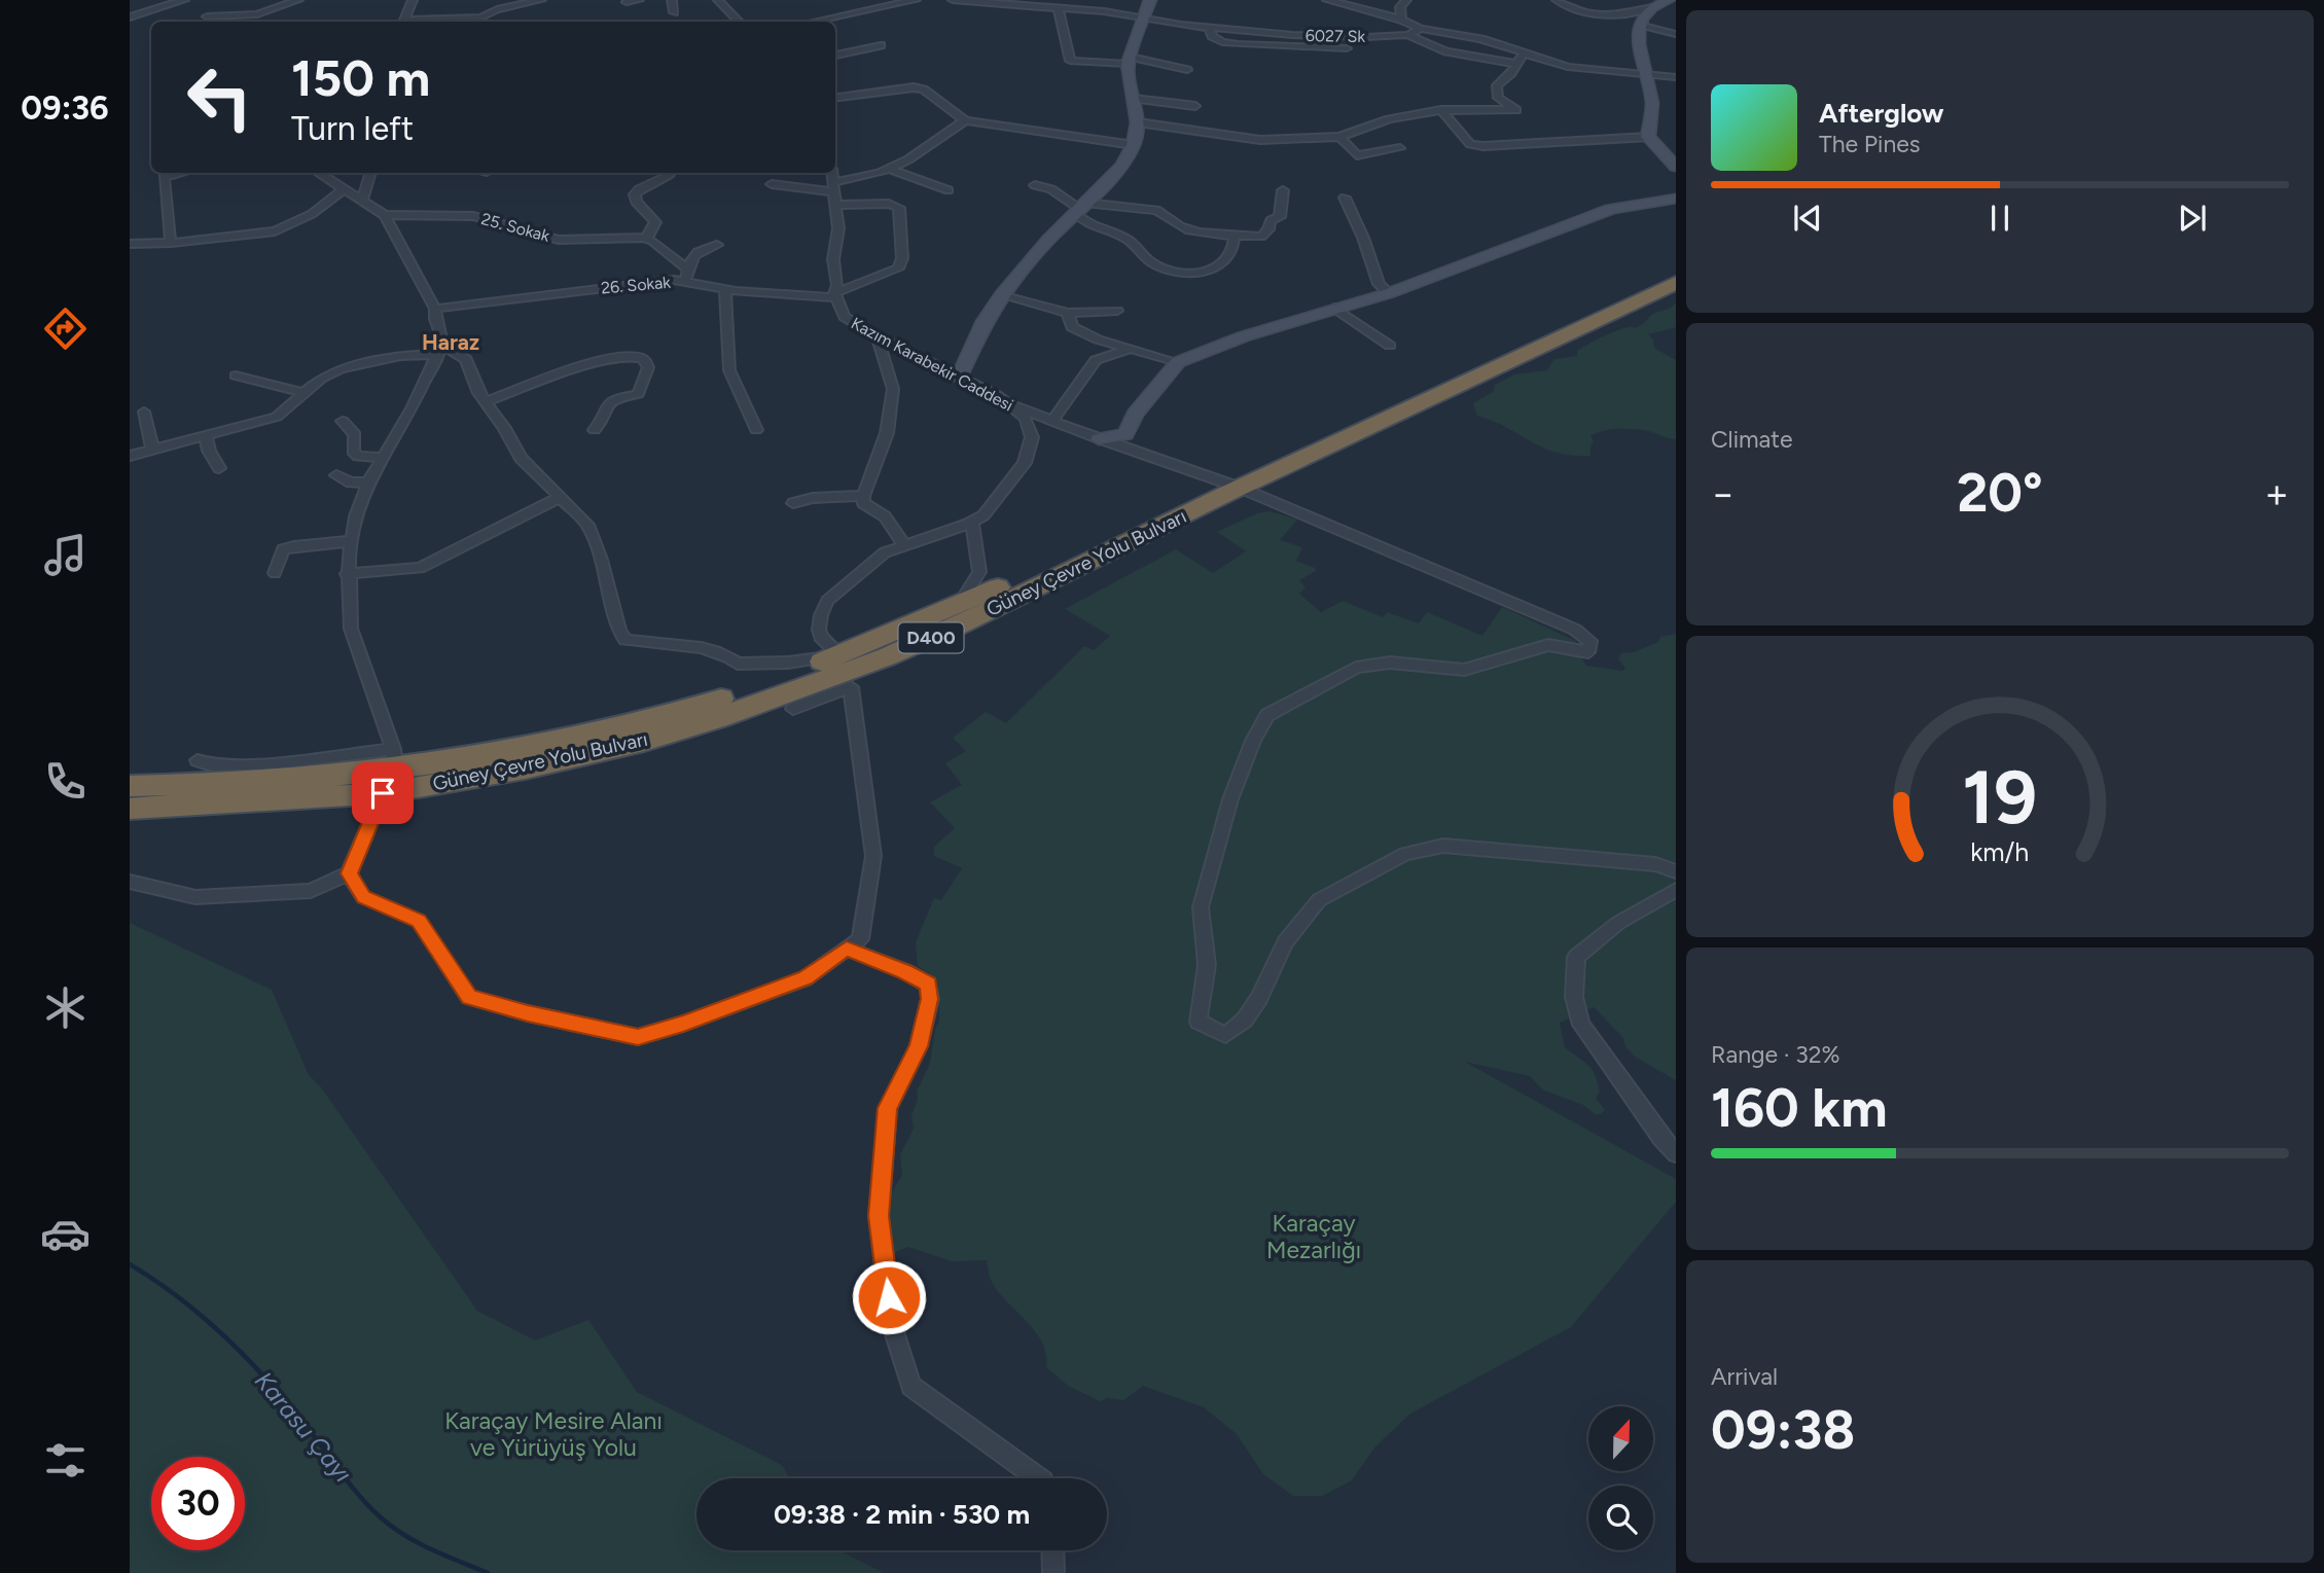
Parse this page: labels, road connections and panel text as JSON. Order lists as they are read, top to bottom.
{
  "streets": {
    "highway": ["Güney Çevre Yolu Bulvarı", "D400"],
    "street": [
      "6027 Sk",
      "25. Sokak",
      "26. Sokak",
      "Kazım Karabekir Caddesi"
    ]
  },
  "crossings": [
    ["26. Sokak", "Kazım Karabekir Caddesi"],
    ["Kazım Karabekir Caddesi", "Güney Çevre Yolu Bulvarı"]
  ],
  "districts": ["Haraz"],
  "water": ["Karasu Çayı"],
  "parks": ["Karaçay Mezarlığı", "Karaçay Mesire Alanı ve Yürüyüş Yolu"],
  "north": "top",
  "page": {
    "tabs": "09:36",
    "turn": ["150 m", "Turn left"],
    "song": ["Afterglow", "The Pines"],
    "tile": [
      "Climate",
      ["Range · 32%", "160 km"],
      ["Arrival", "09:38"]
    ],
    "heat": ["−", "20°", "+"],
    "limit": "30",
    "trip": "09:38 · 2 min · 530 m",
    "gauge": ["19", "km/h"]
  }
}
